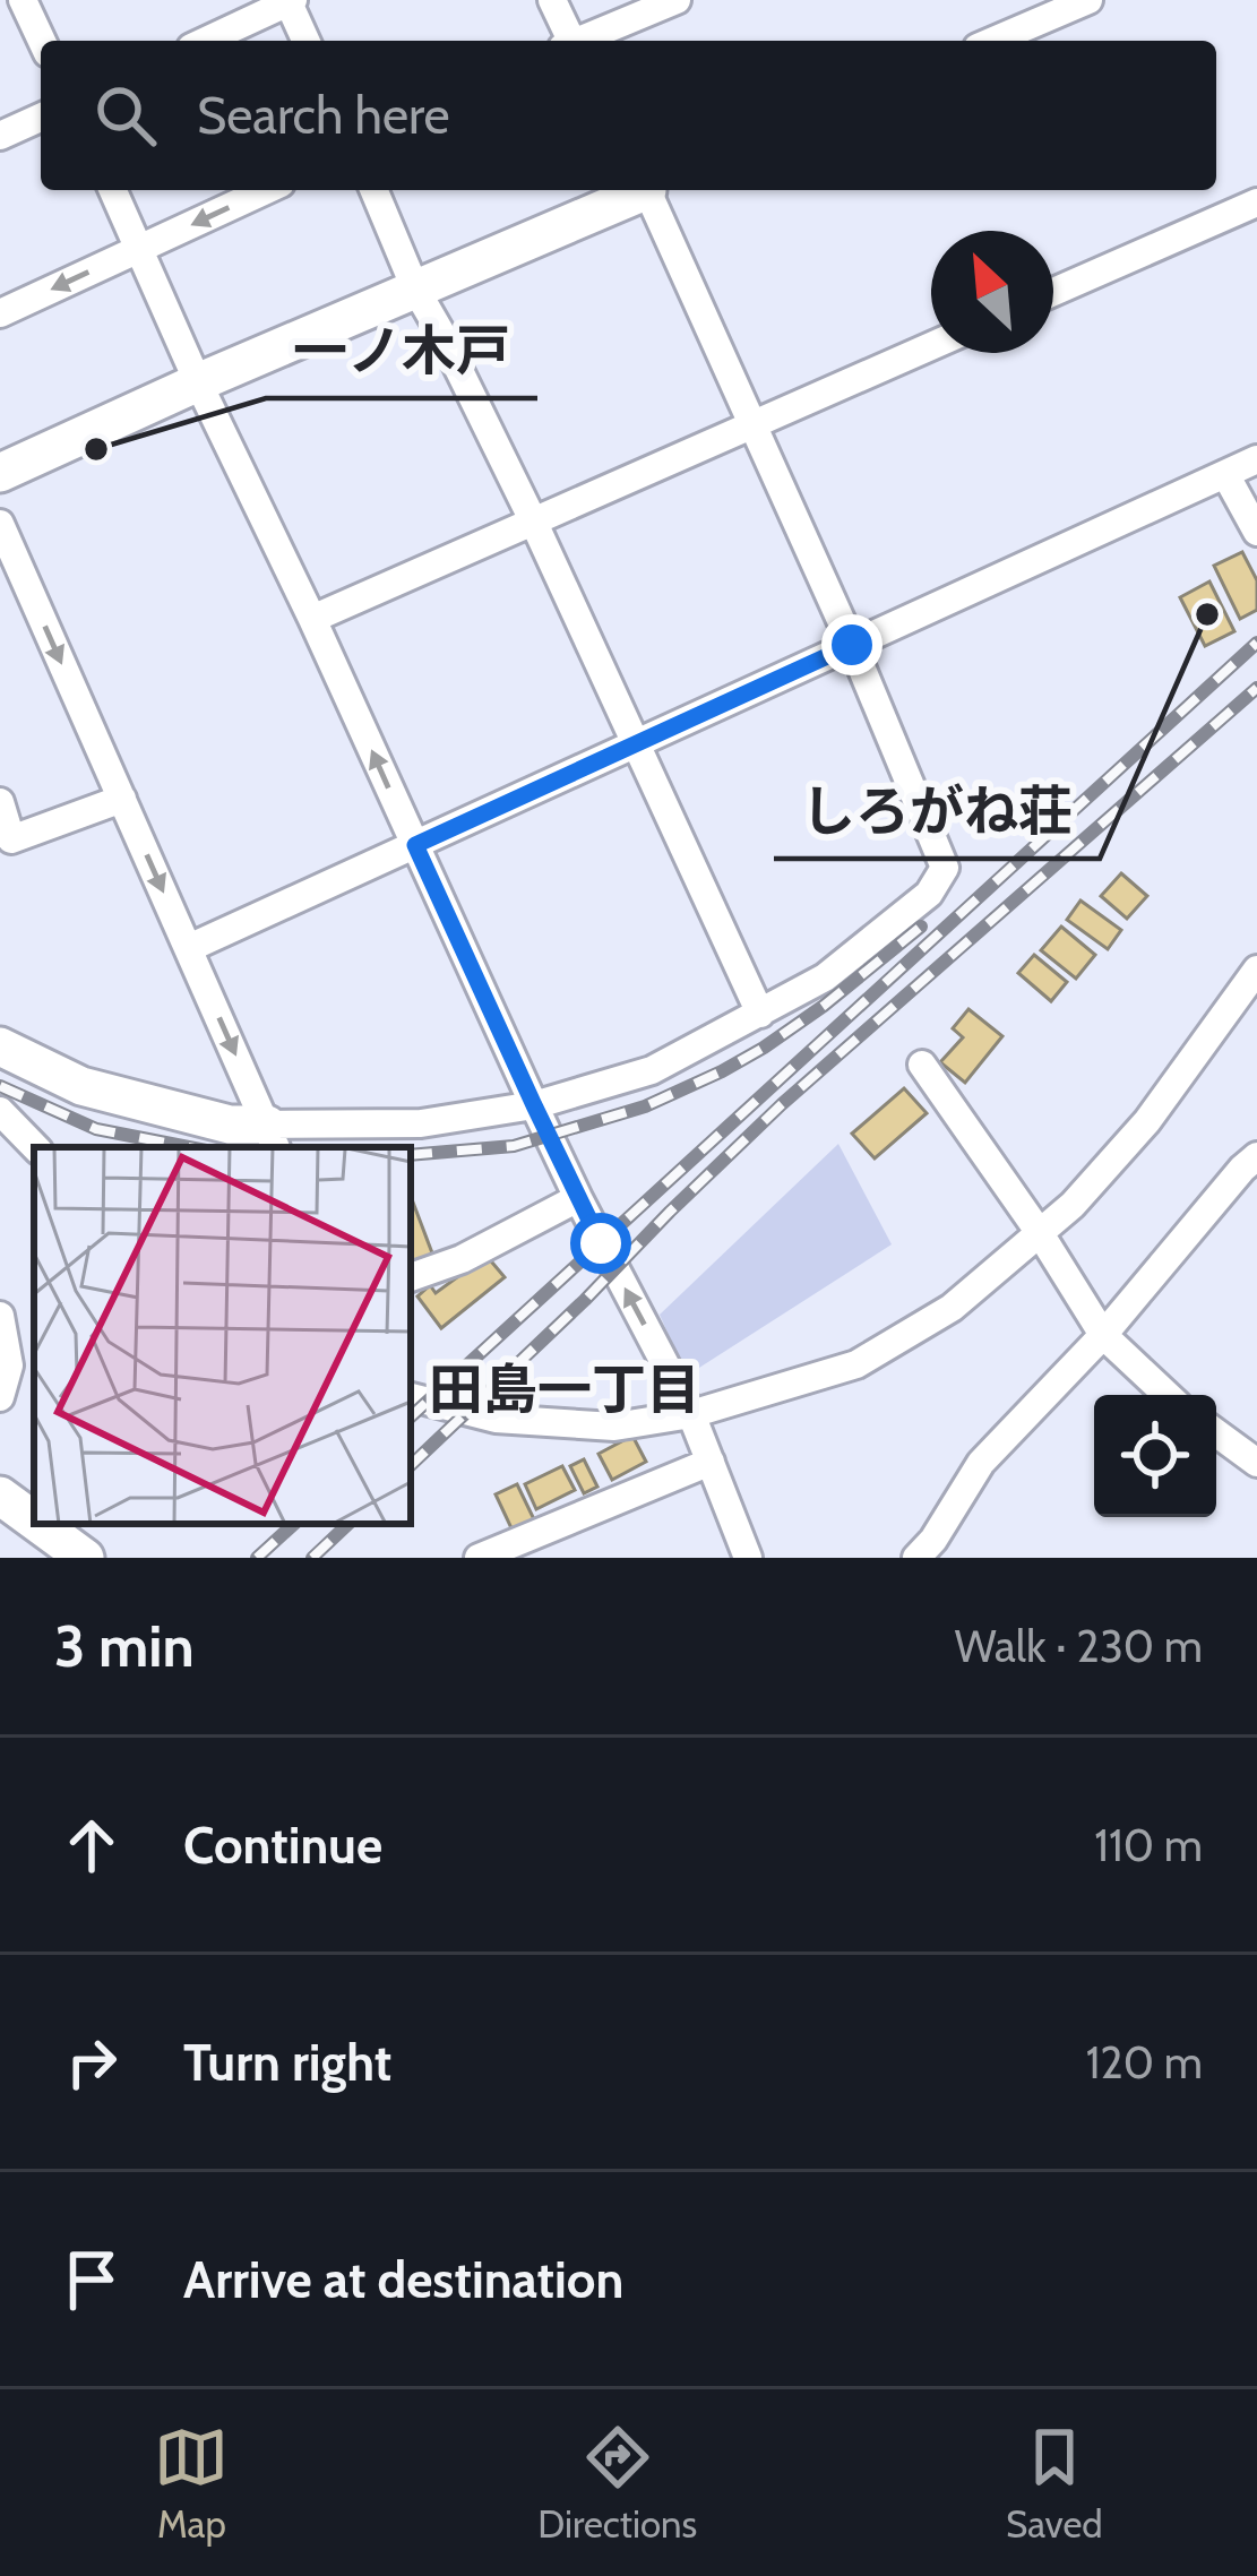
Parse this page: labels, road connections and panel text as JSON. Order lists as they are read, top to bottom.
{
  "districts": ["田島一丁目"],
  "places": ["一ノ木戸", "しろがね荘"],
  "north": "top left",
  "page": {
    "search": "Search here",
    "heading": ["3 min", "Walk · 230 m"],
    "list": [
      ["Continue", "110 m"],
      ["Turn right", "120 m"],
      "Arrive at destination"
    ],
    "nav": ["Map", "Directions", "Saved"]
  }
}
